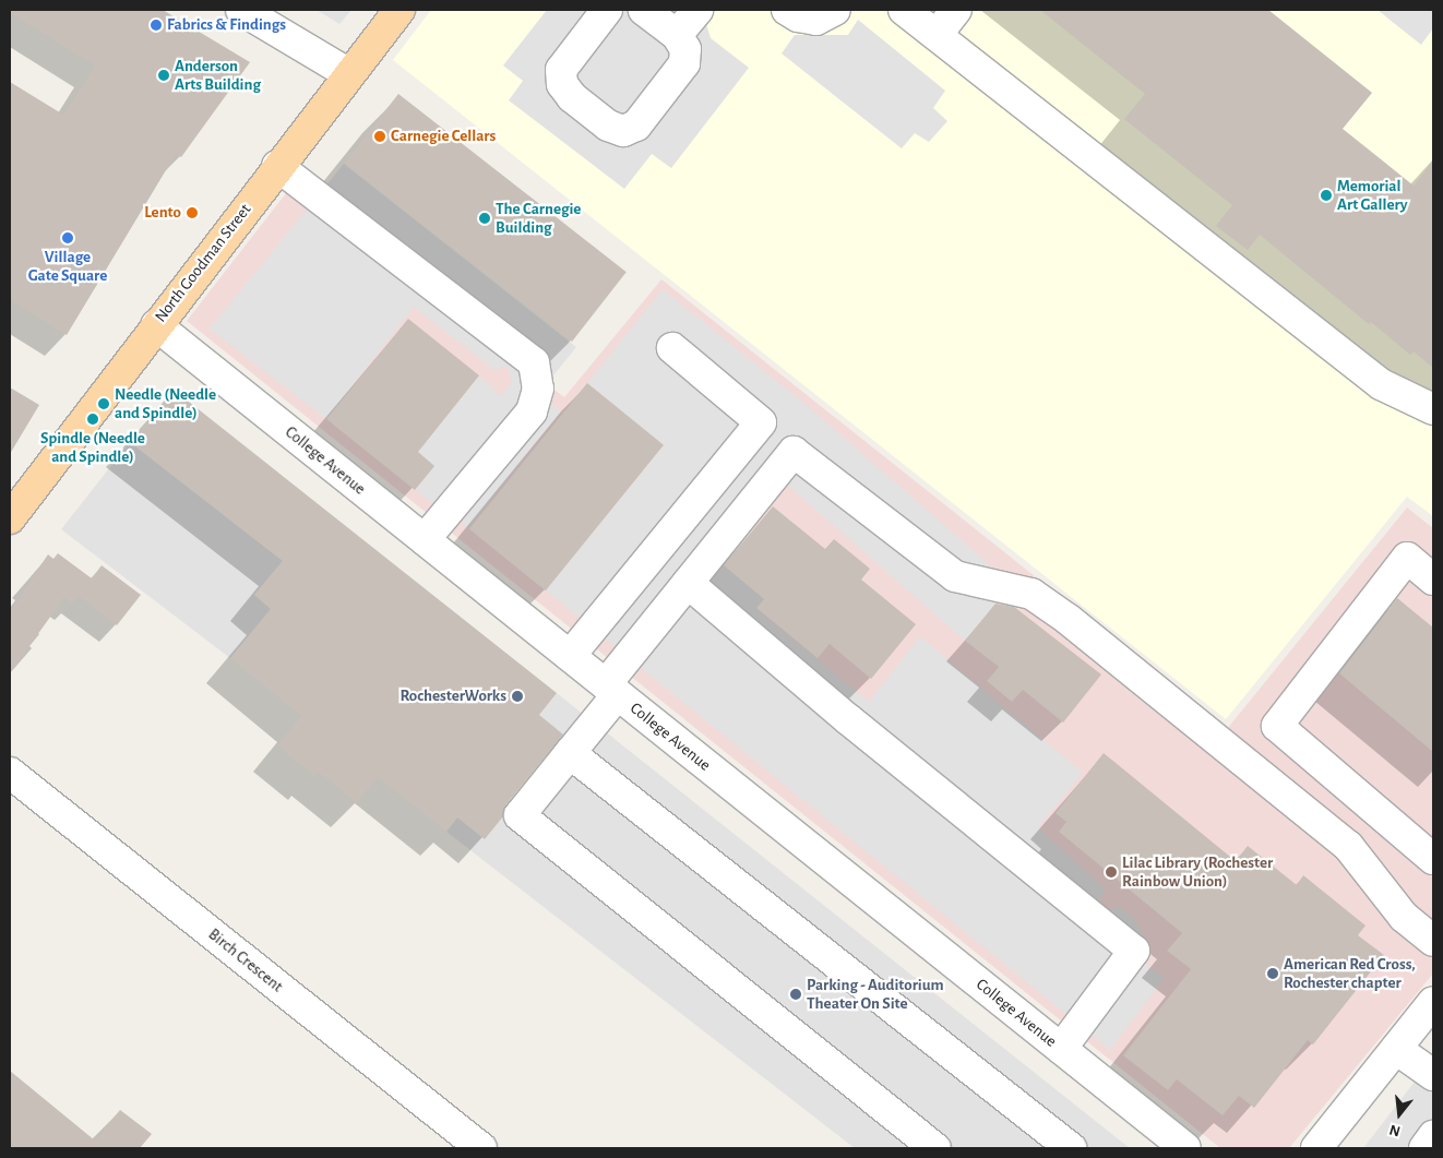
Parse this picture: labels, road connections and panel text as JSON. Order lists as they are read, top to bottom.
{
  "streets": {
    "main road": ["North Goodman Street"],
    "street": ["College Avenue", "Birch Crescent"]
  },
  "crossings": [
    ["North Goodman Street", "College Avenue"]
  ],
  "places": [
    "Fabrics & Findings",
    "Anderson Arts Building",
    "Carnegie Cellars",
    "Memorial Art Gallery",
    "Lento",
    "The Carnegie Building",
    "Village Gate Square",
    "Needle (Needle and Spindle)",
    "Spindle (Needle and Spindle)",
    "RochesterWorks",
    "Lilac Library (Rochester Rainbow Union)",
    "American Red Cross, Rochester chapter",
    "Parking - Auditorium Theater On Site"
  ],
  "north": "bottom"
}
